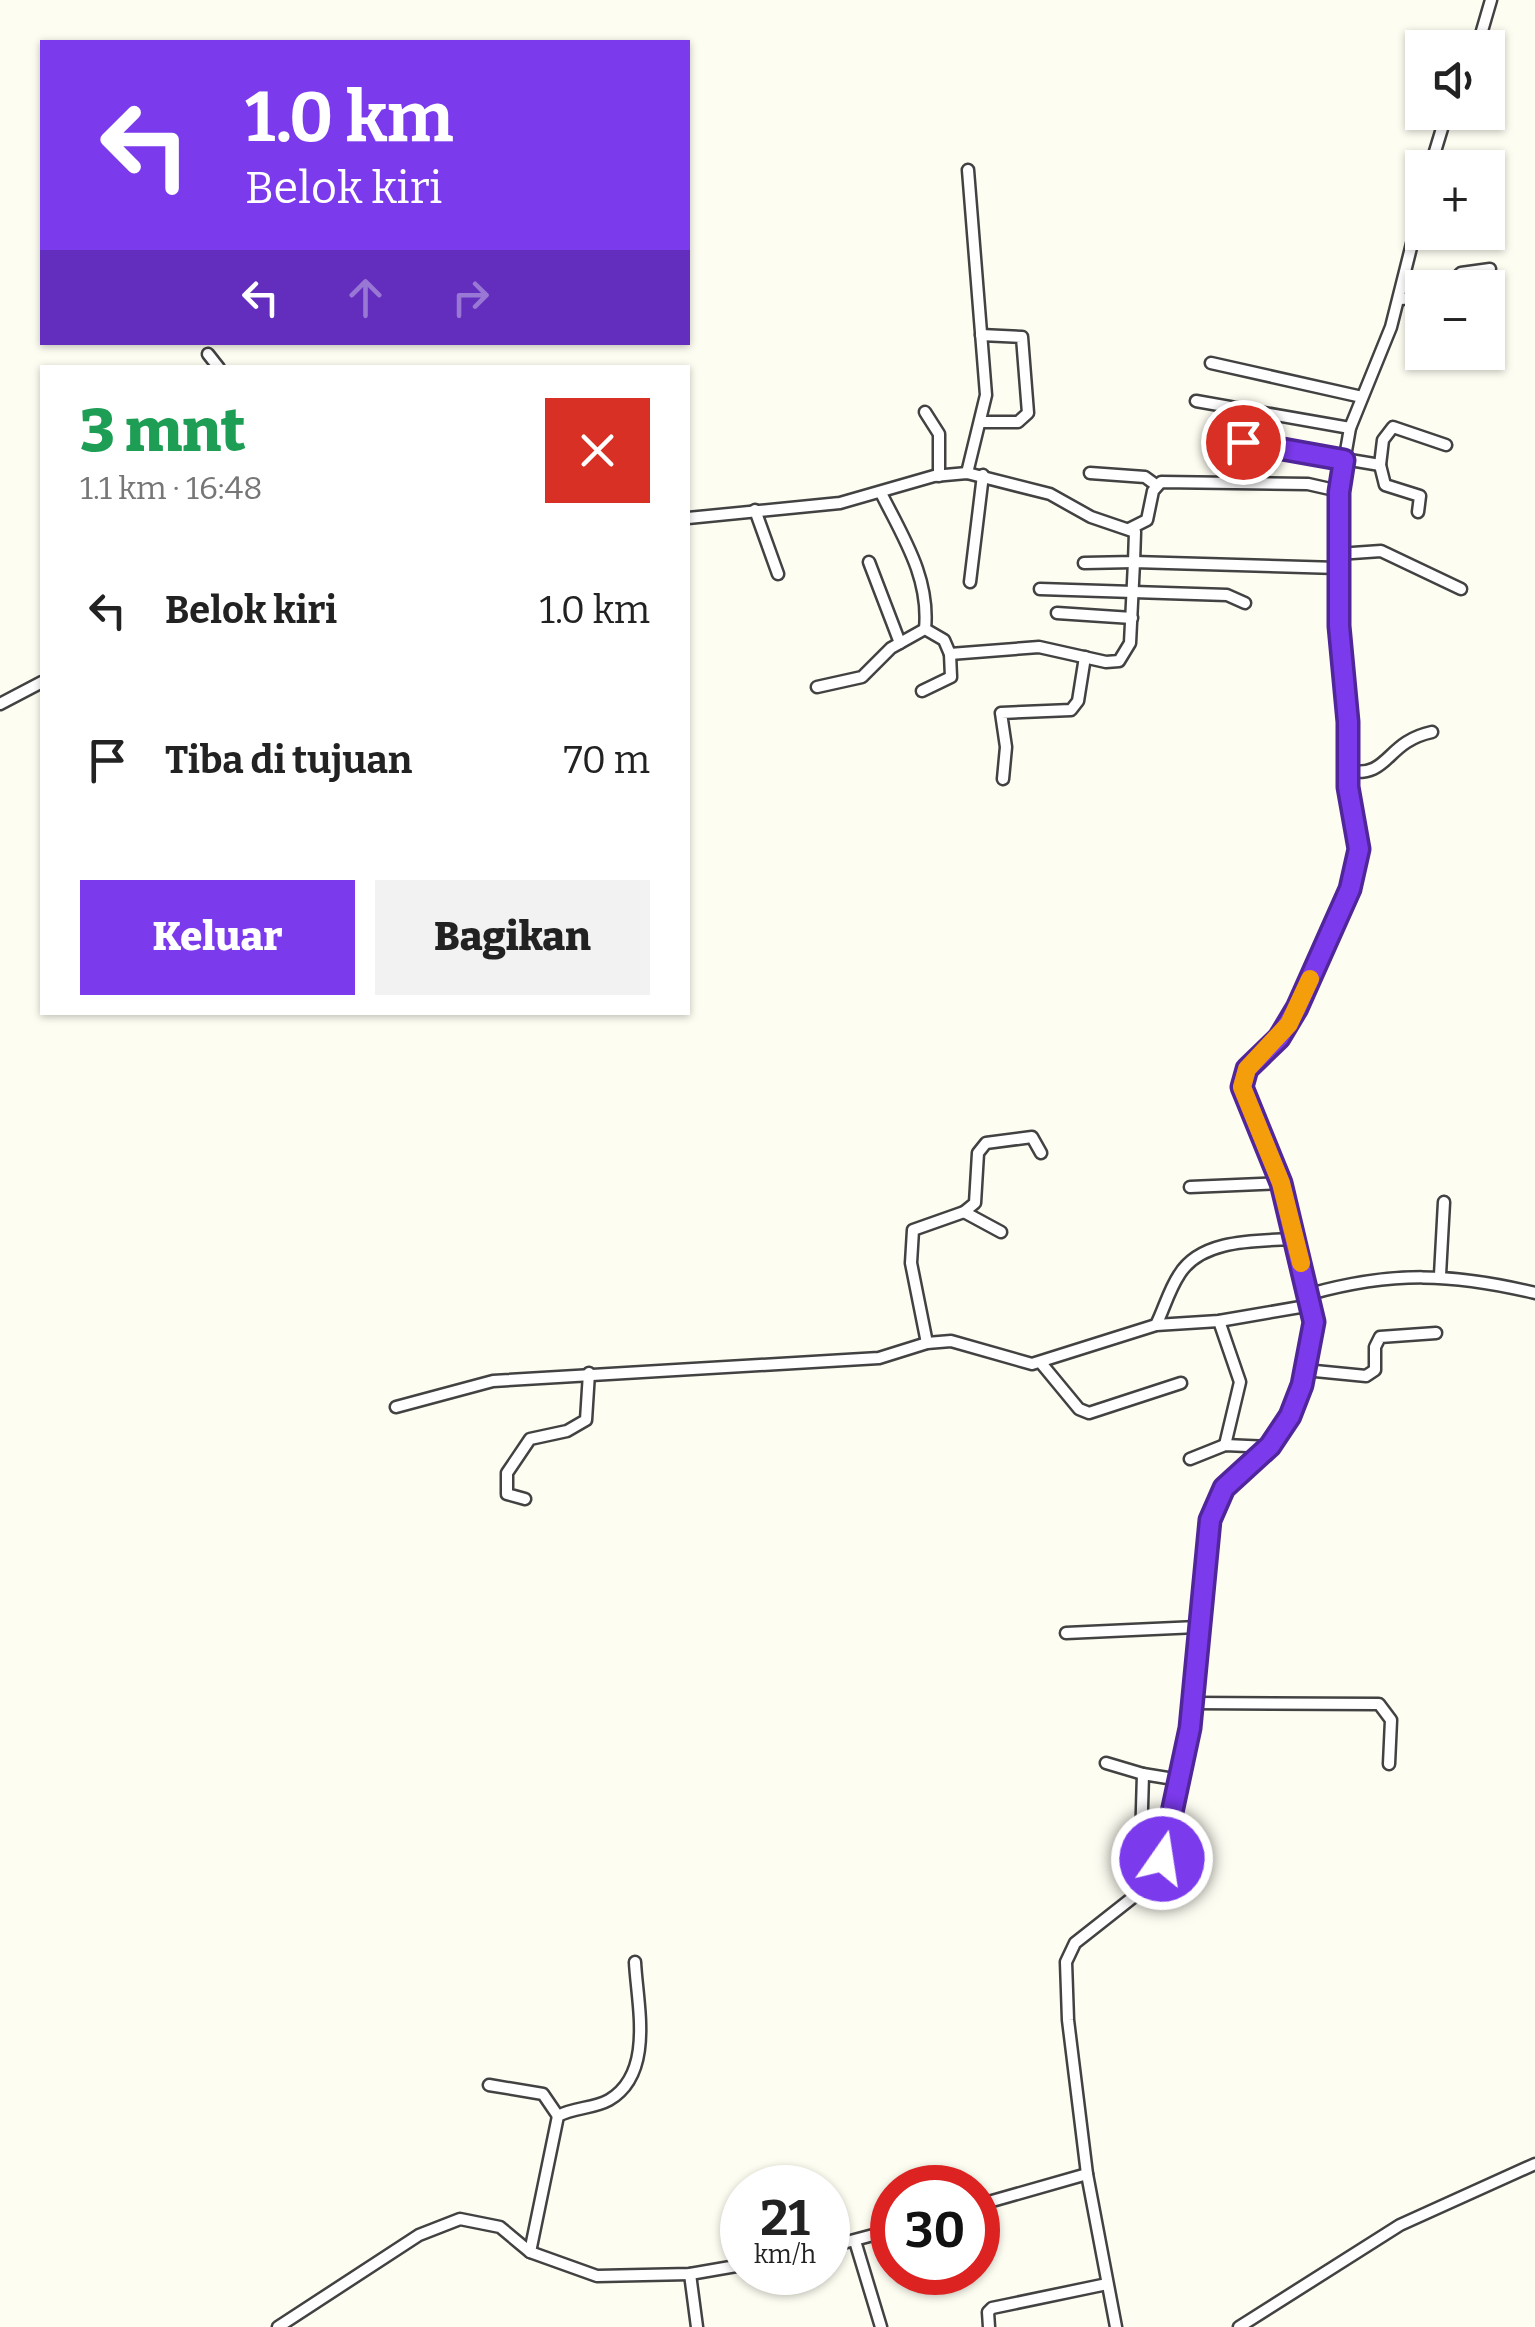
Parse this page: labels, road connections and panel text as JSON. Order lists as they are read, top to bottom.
{
  "page": {
    "map_buttons": ["+", "−"],
    "turn": ["1.0 km", "Belok kiri"],
    "heading": ["3 mnt", "1.1 km · 16:48"],
    "list": [
      {
        "name": "Belok kiri",
        "value": "1.0 km"
      },
      {
        "name": "Tiba di tujuan",
        "value": "70 m"
      }
    ],
    "buttons": ["Keluar", "Bagikan"],
    "speed": "21 km/h",
    "limit": "30"
  }
}
